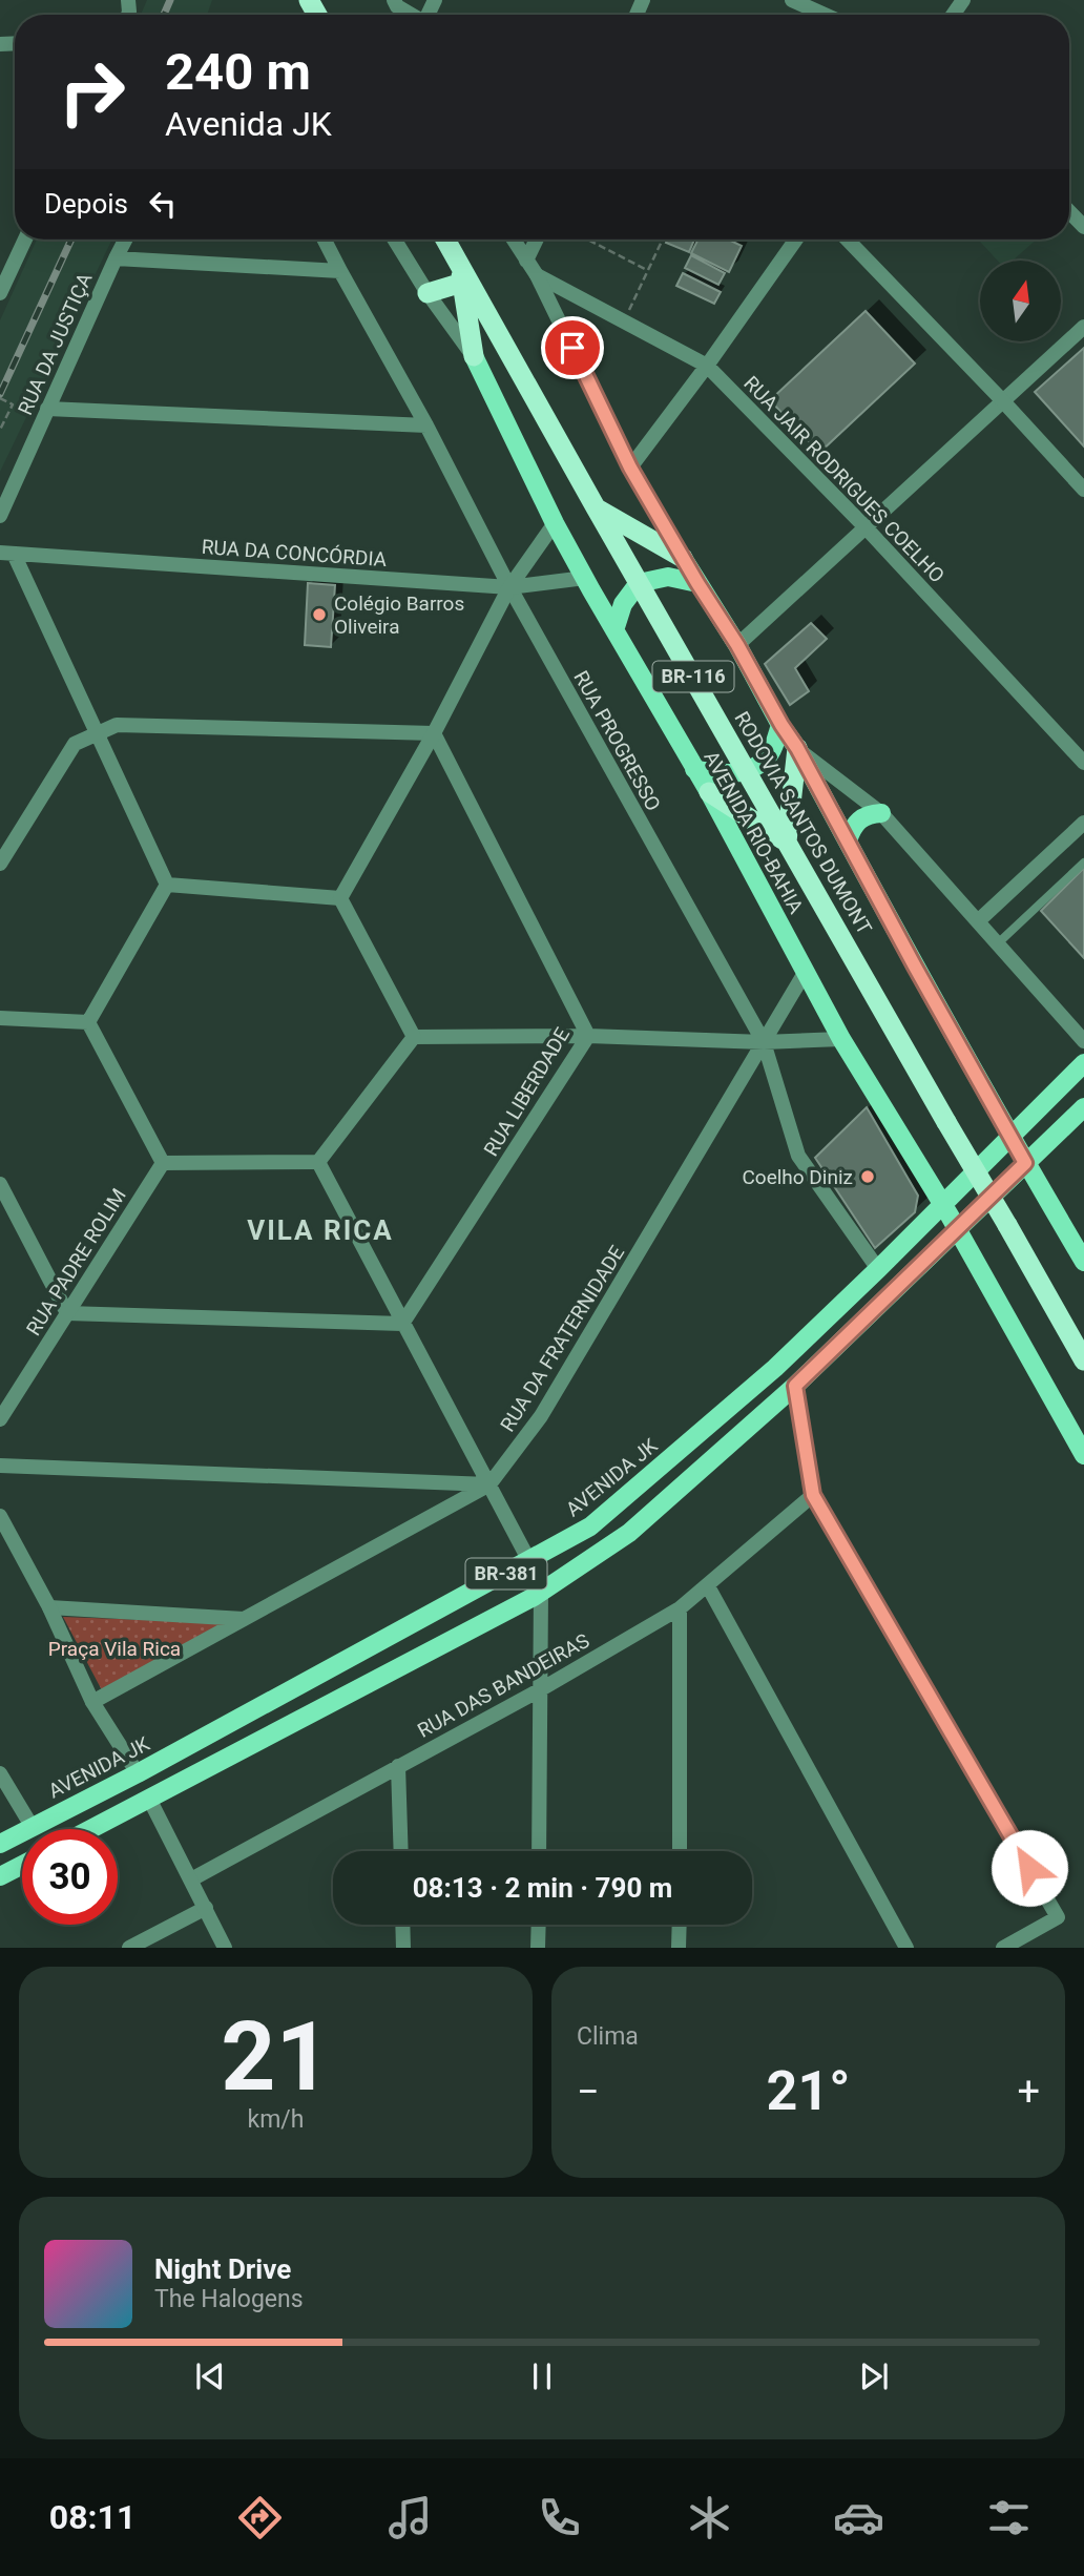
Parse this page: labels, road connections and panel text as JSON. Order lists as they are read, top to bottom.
{
  "streets": {
    "highway": ["BR-116", "RODOVIA SANTOS DUMONT"],
    "main road": ["AVENIDA RIO-BAHIA", "AVENIDA JK", "BR-381"],
    "street": [
      "RUA DA JUSTIÇA",
      "RUA JAIR RODRIGUES COELHO",
      "RUA DA CONCÓRDIA",
      "RUA PROGRESSO",
      "RUA LIBERDADE",
      "RUA PADRE ROLIM",
      "RUA DA FRATERNIDADE",
      "RUA DAS BANDEIRAS"
    ]
  },
  "crossings": [
    ["RUA DA CONCÓRDIA", "RUA PROGRESSO"],
    ["RUA DA CONCÓRDIA", "AVENIDA RIO-BAHIA"],
    ["RUA PROGRESSO", "RUA DA FRATERNIDADE"],
    ["RUA PROGRESSO", "AVENIDA JK"],
    ["AVENIDA RIO-BAHIA", "RUA DA FRATERNIDADE"],
    ["AVENIDA RIO-BAHIA", "AVENIDA JK"],
    ["AVENIDA RIO-BAHIA", "BR-381"]
  ],
  "districts": ["VILA RICA"],
  "parks": ["Praça Vila Rica"],
  "places": ["Colégio Barros Oliveira", "Coelho Diniz"],
  "north": "top",
  "page": {
    "turn": ["240 m", "Avenida JK"],
    "then": "Depois",
    "limit": "30",
    "trip": "08:13 · 2 min · 790 m",
    "tile": [
      ["21", "km/h"],
      "Clima"
    ],
    "heat": ["−", "21°", "+"],
    "song": ["Night Drive", "The Halogens"],
    "tabs": "08:11"
  }
}
